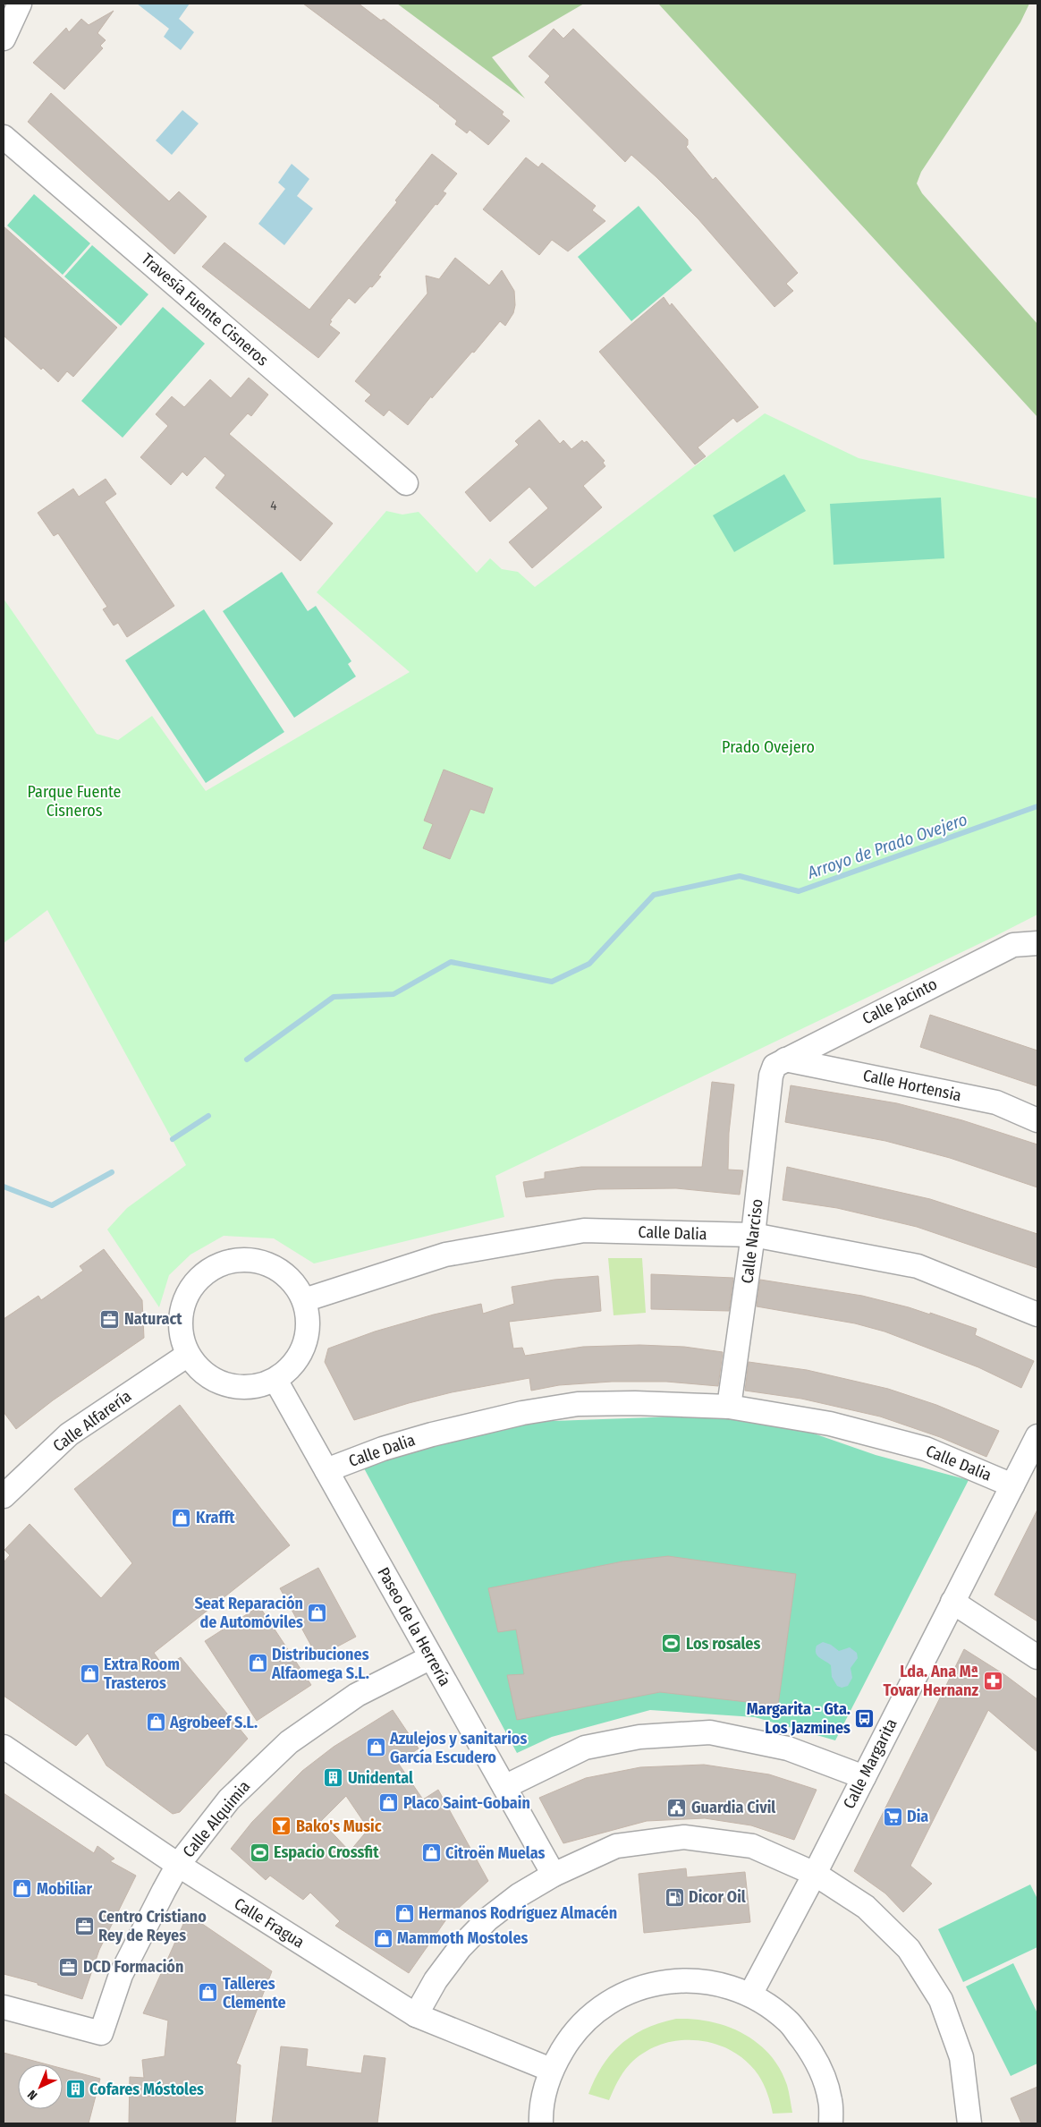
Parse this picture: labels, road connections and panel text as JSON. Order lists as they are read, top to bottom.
{
  "streets": {
    "street": [
      "Travesía Fuente Cisneros",
      "Calle Jacinto",
      "Calle Hortensia",
      "Calle Dalia",
      "Calle Narciso",
      "Calle Alfarería",
      "Paseo de la Herrería",
      "Calle Margarita",
      "Calle Alquimia",
      "Calle Fragua"
    ]
  },
  "crossings": [
    ["Calle Jacinto", "Calle Hortensia"],
    ["Calle Jacinto", "Calle Narciso"],
    ["Calle Hortensia", "Calle Narciso"],
    ["Calle Dalia", "Calle Narciso"],
    ["Calle Dalia", "Calle Alfarería"],
    ["Calle Dalia", "Paseo de la Herrería"],
    ["Calle Dalia", "Calle Margarita"],
    ["Calle Alfarería", "Paseo de la Herrería"],
    ["Paseo de la Herrería", "Calle Alquimia"],
    ["Calle Alquimia", "Calle Fragua"]
  ],
  "water": ["Arroyo de Prado Ovejero"],
  "parks": ["Prado Ovejero", "Parque Fuente Cisneros"],
  "places": {
    "office": ["Naturact", "Centro Cristiano Rey de Reyes", "DCD Formación"],
    "shop": [
      "Krafft",
      "Seat Reparación de Automóviles",
      "Distribuciones Alfaomega S.L.",
      "Extra Room Trasteros",
      "Agrobeef S.L.",
      "Azulejos y sanitarios García Escudero",
      "Placo Saint-Gobain",
      "Citroën Muelas",
      "Mobiliar",
      "Hermanos Rodríguez Almacén",
      "Mammoth Mostoles",
      "Talleres Clemente"
    ],
    "sports": ["Los rosales", "Espacio Crossfit"],
    "pharmacy": ["Lda. Ana Mª Tovar Hernanz"],
    "bus stop": ["Margarita - Gta. Los Jazmines"],
    "building": ["Unidental", "Cofares Móstoles"],
    "public building": ["Guardia Civil"],
    "supermarket": ["Dia"],
    "bar": ["Bako's Music"],
    "fuel station": ["Dicor Oil"]
  },
  "house_numbers": ["4"],
  "north": "bottom left"
}
